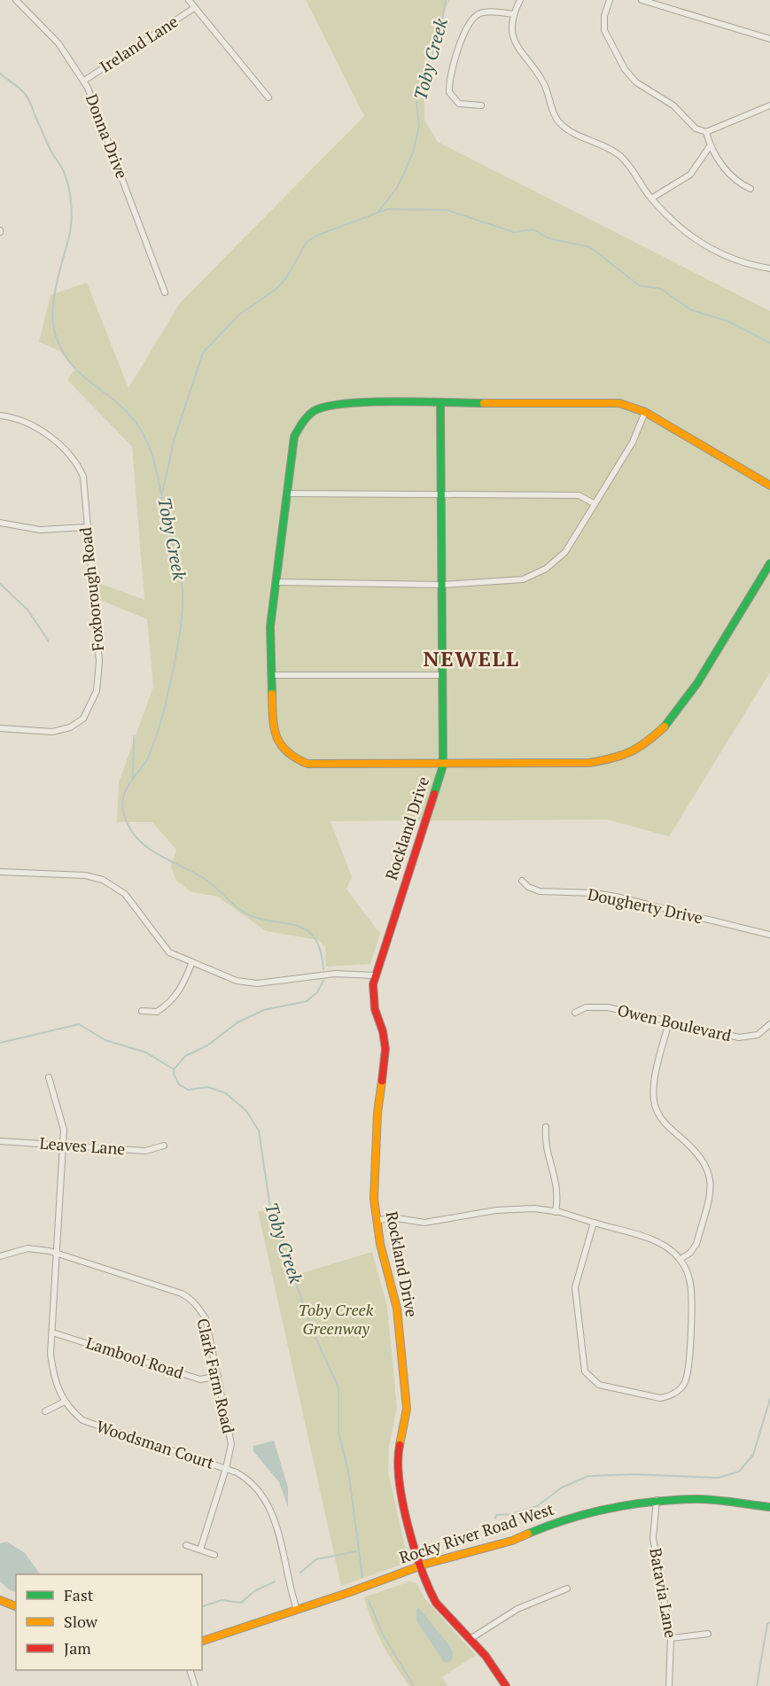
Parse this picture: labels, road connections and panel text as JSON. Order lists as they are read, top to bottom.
{
  "streets": {
    "street": [
      "Ireland Lane",
      "Donna Drive",
      "Foxborough Road",
      "Rockland Drive",
      "Dougherty Drive",
      "Owen Boulevard",
      "Leaves Lane",
      "Lambool Road",
      "Clark Farm Road",
      "Woodsman Court",
      "Rocky River Road West",
      "Batavia Lane"
    ]
  },
  "crossings": [
    ["Ireland Lane", "Donna Drive"],
    ["Rockland Drive", "Rocky River Road West"],
    ["Leaves Lane", "Woodsman Court"],
    ["Lambool Road", "Clark Farm Road"],
    ["Lambool Road", "Woodsman Court"],
    ["Clark Farm Road", "Woodsman Court"],
    ["Woodsman Court", "Rocky River Road West"],
    ["Rocky River Road West", "Batavia Lane"]
  ],
  "districts": ["NEWELL"],
  "water": ["Toby Creek"],
  "parks": ["Toby Creek Greenway"],
  "legend": ["Fast", "Slow", "Jam"]
}
